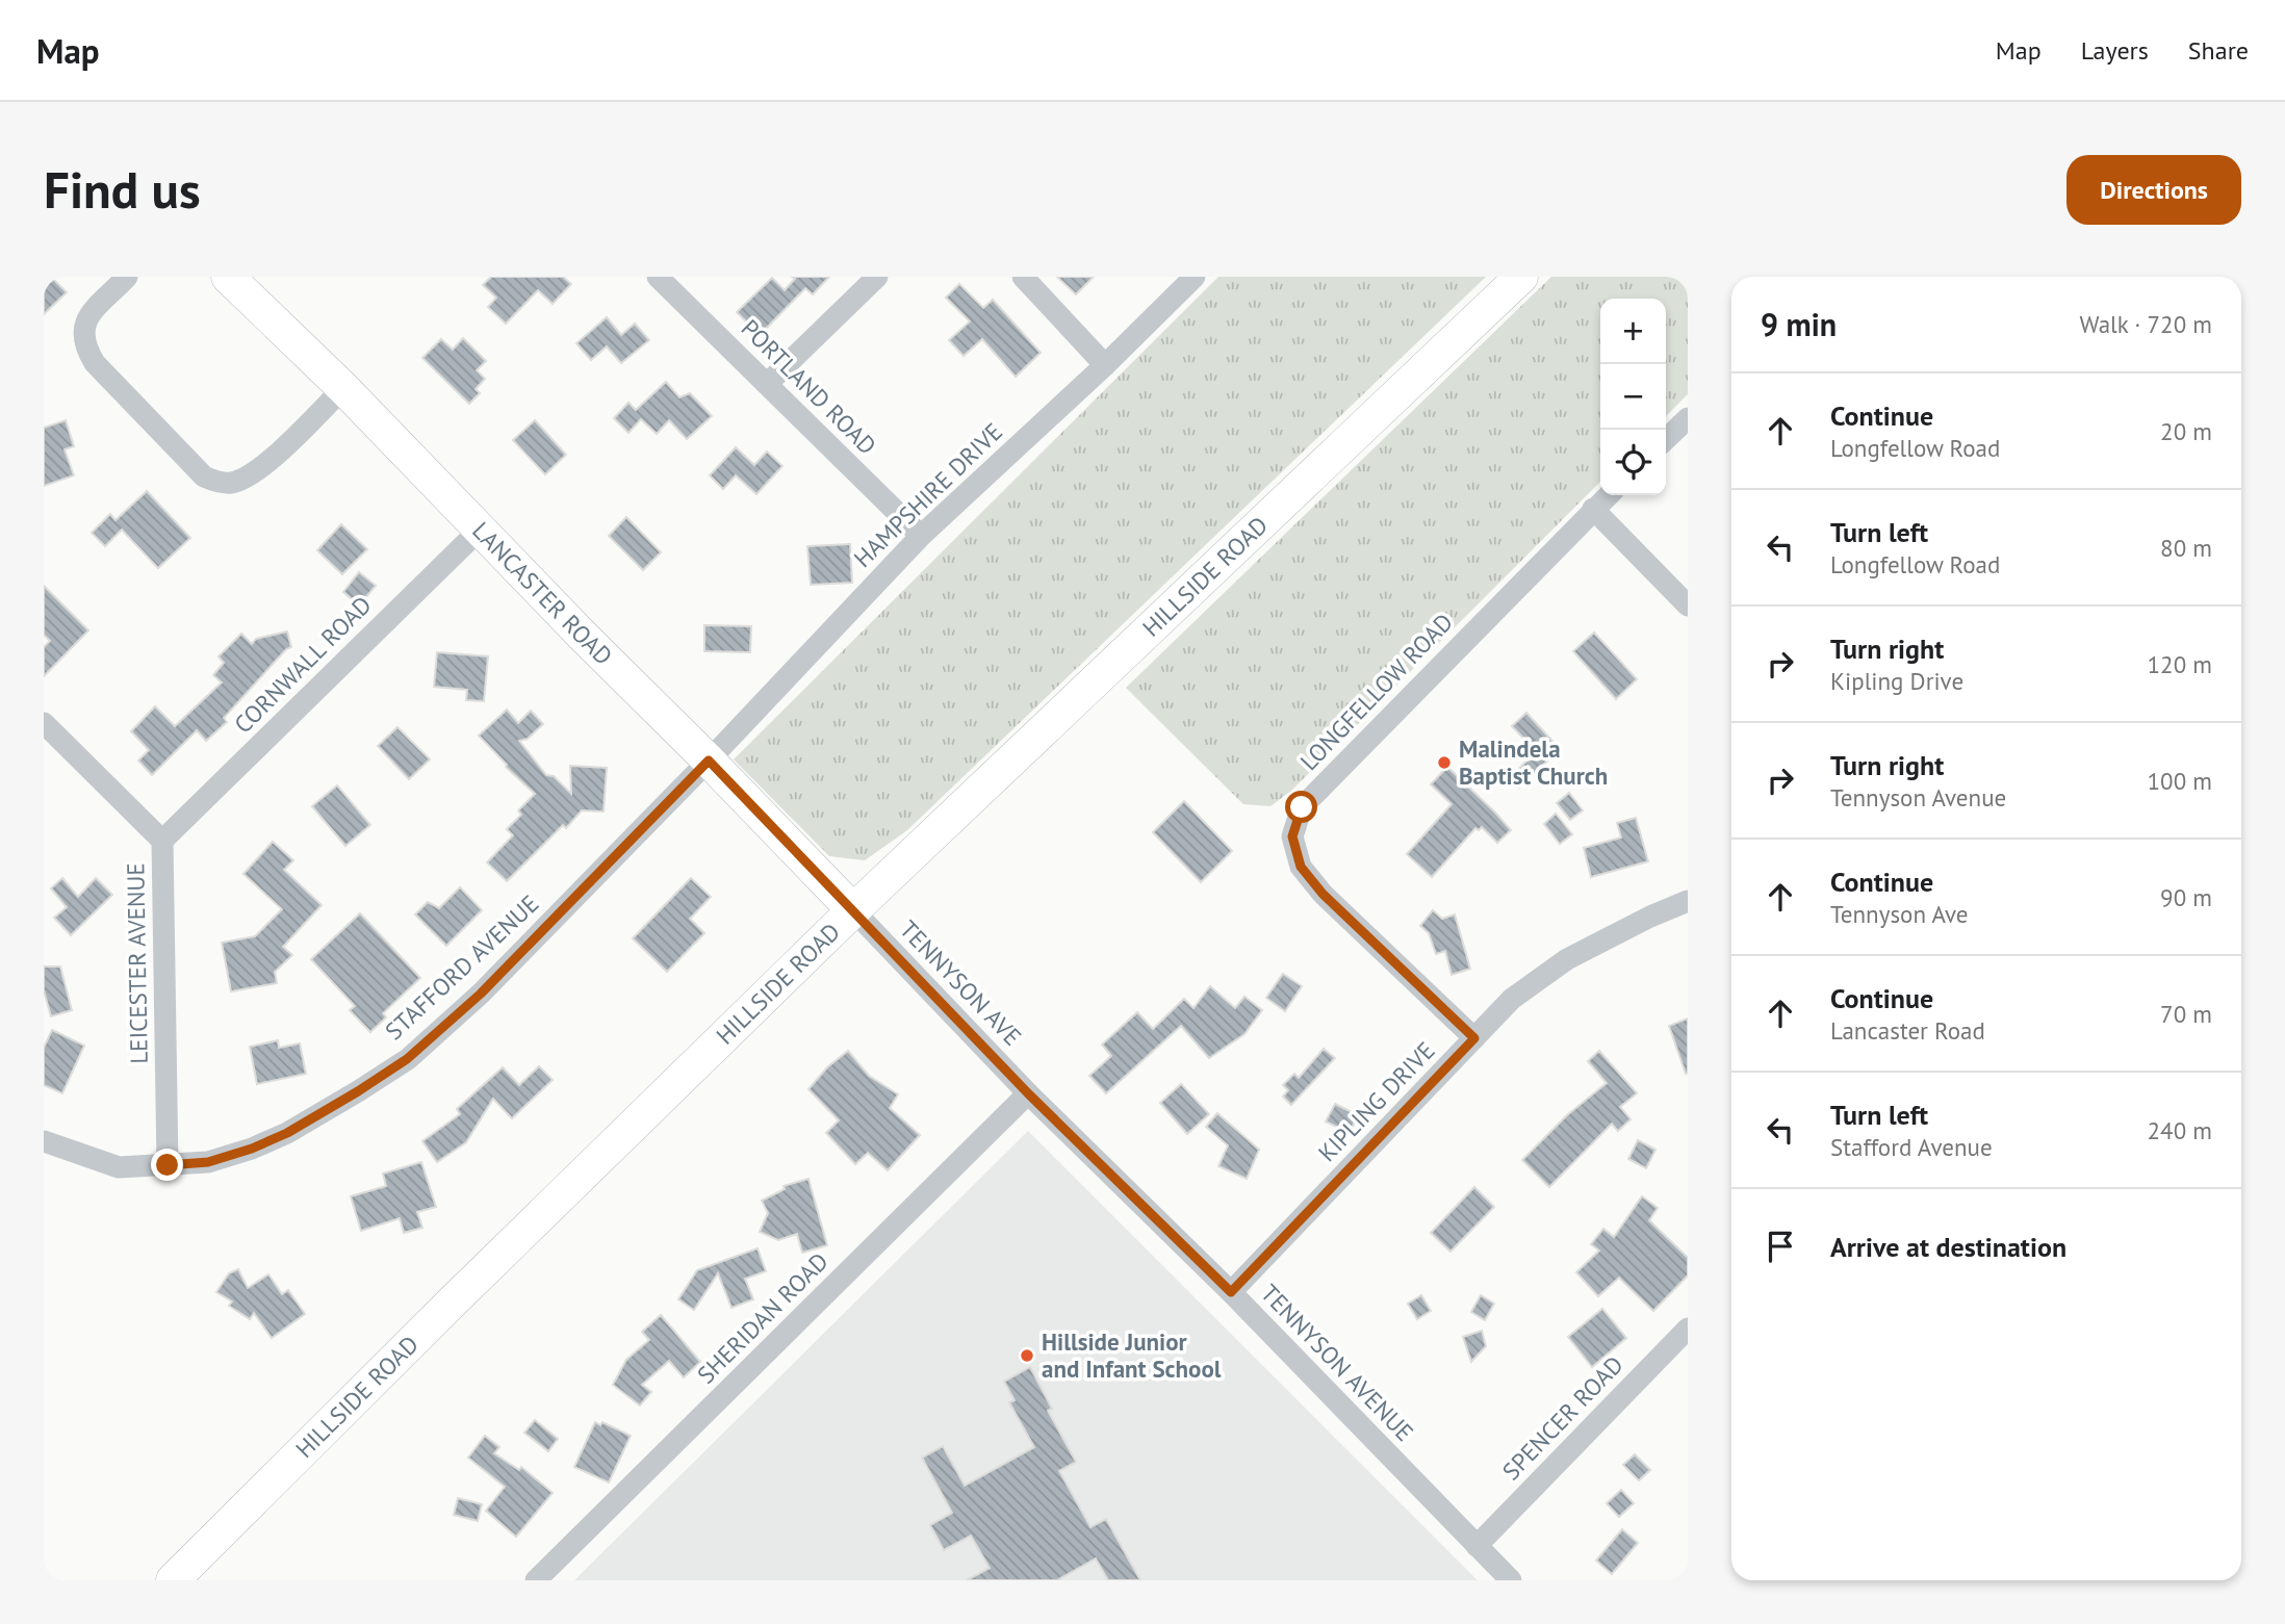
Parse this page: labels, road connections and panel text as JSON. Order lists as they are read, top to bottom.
{
  "streets": {
    "main road": ["HILLSIDE ROAD", "LANCASTER ROAD"],
    "street": [
      "PORTLAND ROAD",
      "HAMPSHIRE DRIVE",
      "CORNWALL ROAD",
      "LONGFELLOW ROAD",
      "LEICESTER AVENUE",
      "STAFFORD AVENUE",
      "TENNYSON AVE",
      "KIPLING DRIVE",
      "SHERIDAN ROAD",
      "TENNYSON AVENUE",
      "SPENCER ROAD"
    ]
  },
  "crossings": [
    ["PORTLAND ROAD", "HAMPSHIRE DRIVE"],
    ["HAMPSHIRE DRIVE", "LANCASTER ROAD"],
    ["HAMPSHIRE DRIVE", "STAFFORD AVENUE"],
    ["HILLSIDE ROAD", "LANCASTER ROAD"],
    ["HILLSIDE ROAD", "TENNYSON AVE"],
    ["LANCASTER ROAD", "CORNWALL ROAD"],
    ["LANCASTER ROAD", "STAFFORD AVENUE"],
    ["LANCASTER ROAD", "TENNYSON AVE"],
    ["CORNWALL ROAD", "LEICESTER AVENUE"],
    ["LONGFELLOW ROAD", "KIPLING DRIVE"],
    ["LEICESTER AVENUE", "STAFFORD AVENUE"],
    ["TENNYSON AVE", "SHERIDAN ROAD"],
    ["TENNYSON AVE", "TENNYSON AVENUE"],
    ["KIPLING DRIVE", "TENNYSON AVENUE"],
    ["SHERIDAN ROAD", "TENNYSON AVENUE"],
    ["TENNYSON AVENUE", "SPENCER ROAD"]
  ],
  "places": ["Malindela Baptist Church", "Hillside Junior and Infant School"],
  "page": {
    "header": "Map",
    "nav": ["Map", "Layers", "Share"],
    "buttons": "Directions",
    "title": "Find us",
    "heading": ["9 min", "Walk · 720 m"],
    "map_buttons": ["+", "−"],
    "list": [
      ["Continue", "Longfellow Road", "20 m"],
      ["Turn left", "Longfellow Road", "80 m"],
      ["Turn right", "Kipling Drive", "120 m"],
      ["Turn right", "Tennyson Avenue", "100 m"],
      ["Continue", "Tennyson Ave", "90 m"],
      ["Continue", "Lancaster Road", "70 m"],
      ["Turn left", "Stafford Avenue", "240 m"],
      "Arrive at destination"
    ]
  }
}
